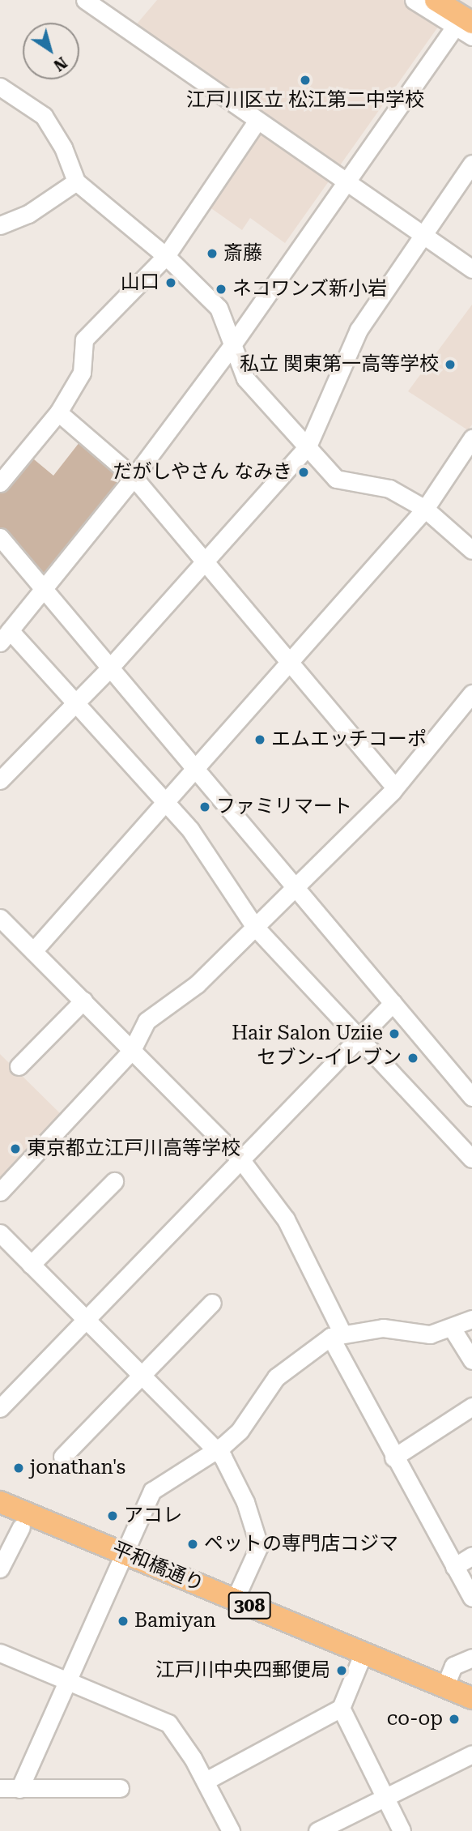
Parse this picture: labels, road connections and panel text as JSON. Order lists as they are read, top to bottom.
{
  "streets": {
    "main road": ["平和橋通り", "308"]
  },
  "places": [
    "江戸川区立 松江第二中学校",
    "斎藤",
    "山口",
    "ネコワンズ新小岩",
    "私立 関東第一高等学校",
    "だがしやさん なみき",
    "エムエッチコーポ",
    "ファミリマート",
    "Hair Salon Uziie",
    "セブン-イレブン",
    "東京都立江戸川高等学校",
    "jonathan's",
    "アコレ",
    "ペットの専門店コジマ",
    "Bamiyan",
    "江戸川中央四郵便局",
    "co-op"
  ],
  "north": "bottom right"
}
